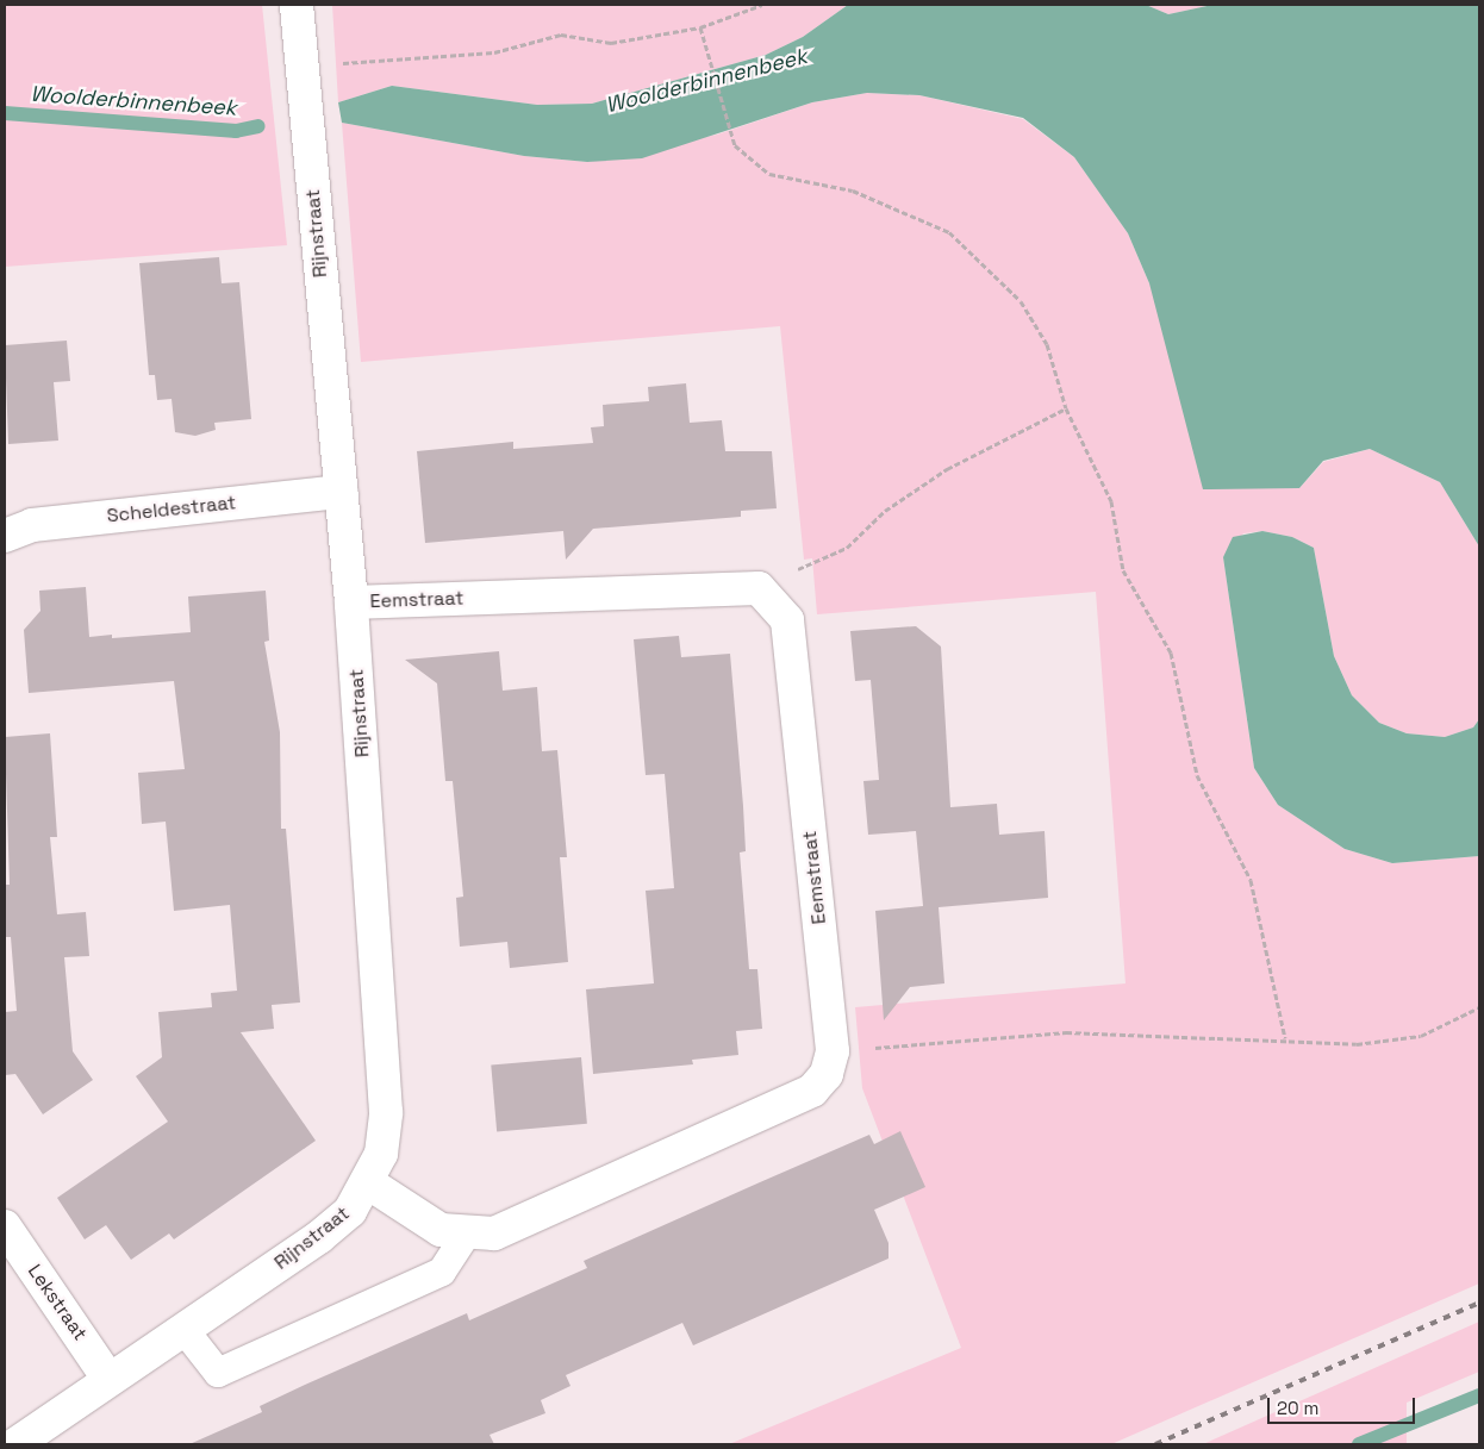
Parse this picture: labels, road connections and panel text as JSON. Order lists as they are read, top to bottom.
{
  "streets": {
    "street": [
      "Rijnstraat",
      "Scheldestraat",
      "Eemstraat",
      "Lekstraat"
    ]
  },
  "crossings": [
    ["Rijnstraat", "Scheldestraat"],
    ["Rijnstraat", "Eemstraat"],
    ["Rijnstraat", "Lekstraat"]
  ],
  "water": ["Woolderbinnenbeek"],
  "scale_bar": "20 m"
}
